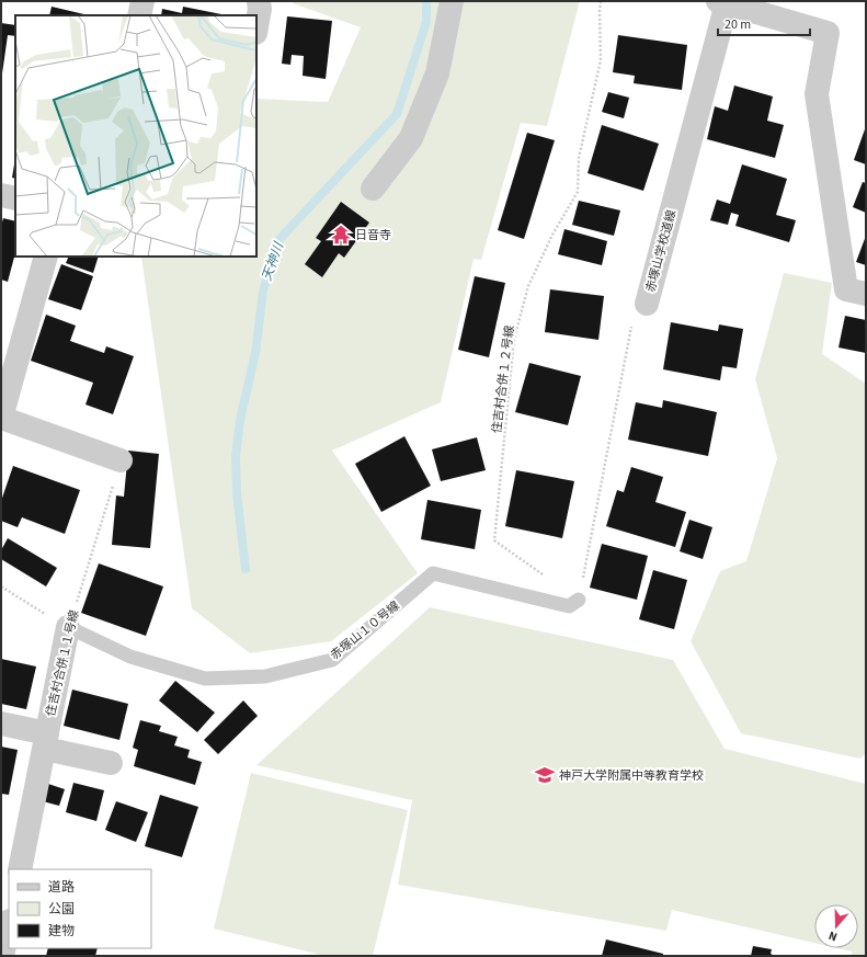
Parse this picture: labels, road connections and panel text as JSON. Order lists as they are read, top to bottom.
{
  "streets": {
    "street": ["赤塚山学校道線", "住吉村合併１１号線"],
    "lane": ["赤塚山１０号線"],
    "path": ["住吉村合併１２号線"]
  },
  "crossings": [
    ["赤塚山学校道線", "赤塚山１０号線"],
    ["赤塚山１０号線", "住吉村合併１１号線"]
  ],
  "water": ["天神川"],
  "places": {
    "temple": ["日音寺"],
    "school or university": ["神戸大学附属中等教育学校"]
  },
  "legend": ["道路", "公園", "建物"],
  "scale_bar": "20 m",
  "north": "bottom"
}
